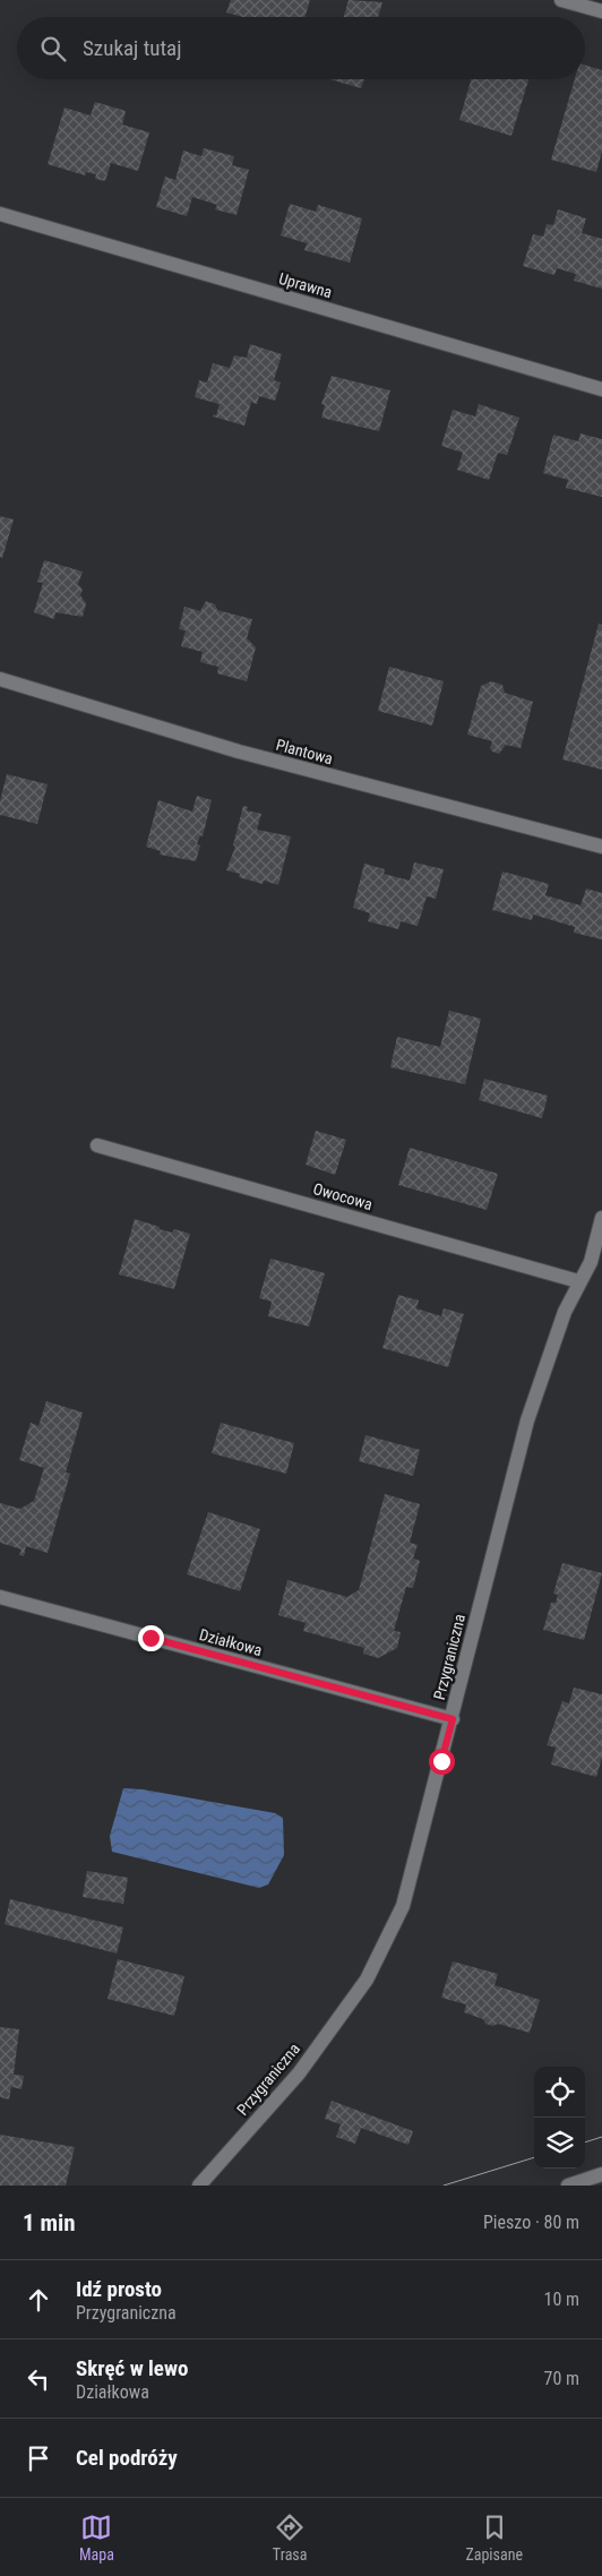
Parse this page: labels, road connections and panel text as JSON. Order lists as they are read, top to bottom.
{
  "streets": {
    "street": [
      "Uprawna",
      "Plantowa",
      "Owocowa",
      "Działkowa",
      "Przygraniczna"
    ]
  },
  "crossings": [
    ["Owocowa", "Przygraniczna"],
    ["Działkowa", "Przygraniczna"]
  ],
  "page": {
    "search": "Szukaj tutaj",
    "heading": ["1 min", "Pieszo · 80 m"],
    "list": [
      ["Idź prosto", "Przygraniczna", "10 m"],
      ["Skręć w lewo", "Działkowa", "70 m"],
      "Cel podróży"
    ],
    "nav": ["Mapa", "Trasa", "Zapisane"]
  }
}
